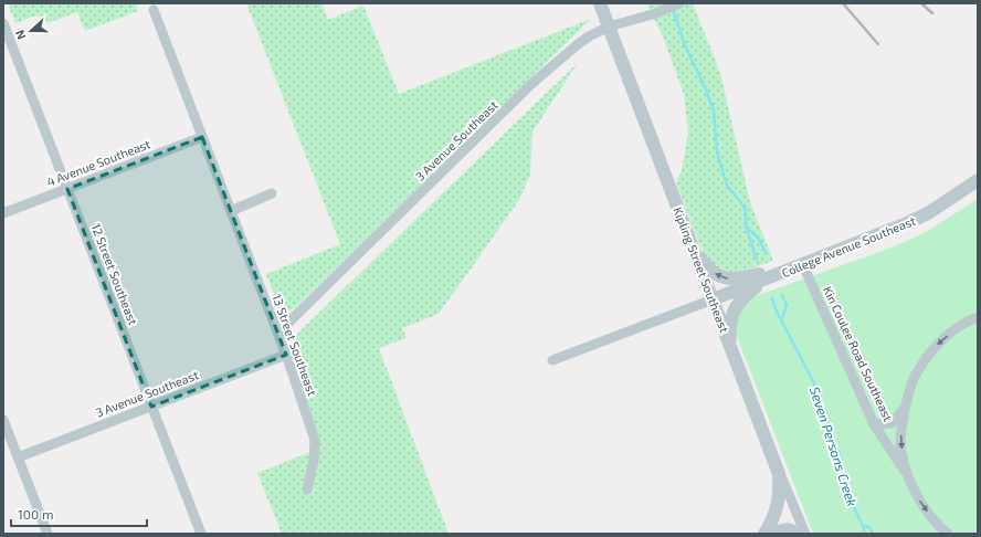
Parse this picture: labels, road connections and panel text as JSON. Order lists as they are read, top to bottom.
{
  "streets": {
    "street": [
      "3 Avenue Southeast",
      "4 Avenue Southeast",
      "College Avenue Southeast",
      "Kipling Street Southeast",
      "12 Street Southeast",
      "13 Street Southeast",
      "Kin Coulee Road Southeast"
    ]
  },
  "crossings": [
    ["3 Avenue Southeast", "Kipling Street Southeast"],
    ["3 Avenue Southeast", "12 Street Southeast"],
    ["3 Avenue Southeast", "13 Street Southeast"],
    ["4 Avenue Southeast", "12 Street Southeast"],
    ["4 Avenue Southeast", "13 Street Southeast"],
    ["College Avenue Southeast", "Kipling Street Southeast"],
    ["College Avenue Southeast", "Kin Coulee Road Southeast"]
  ],
  "water": ["Seven Persons Creek"],
  "scale_bar": "100 m",
  "north": "left"
}
